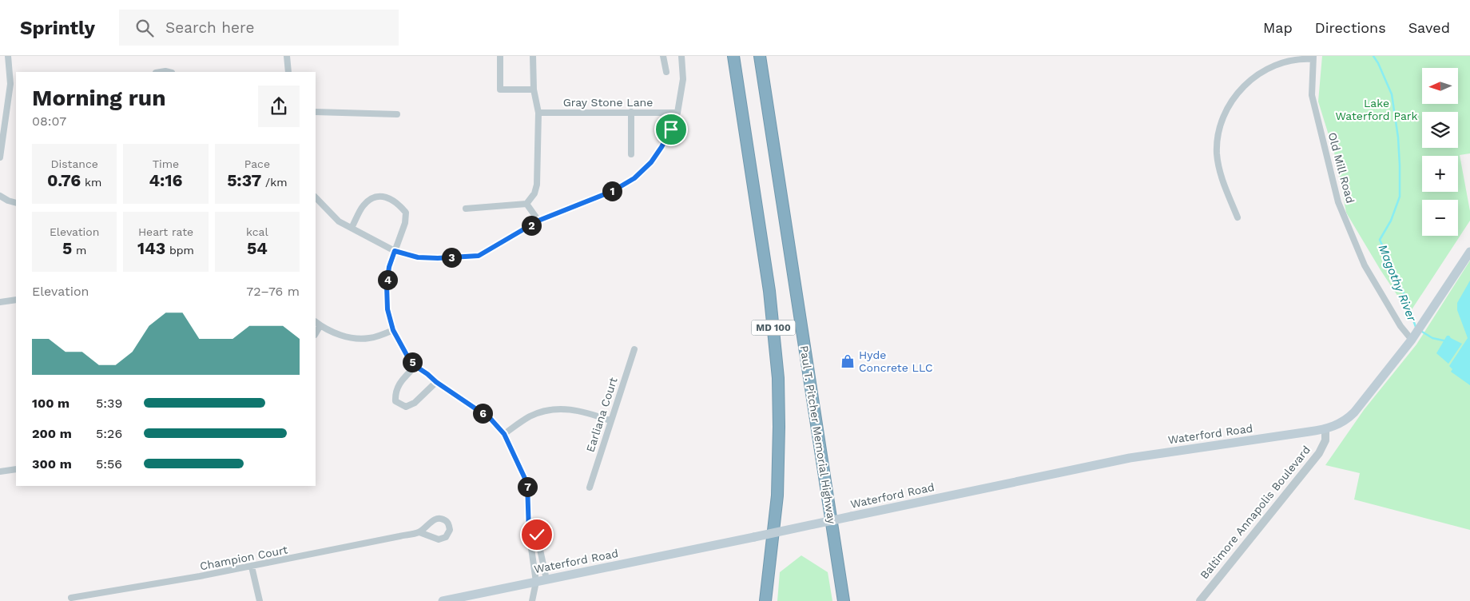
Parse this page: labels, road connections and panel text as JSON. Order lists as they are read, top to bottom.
{
  "streets": {
    "highway": ["MD 100", "Paul T. Pitcher Memorial Highway"],
    "main road": ["Waterford Road"],
    "street": [
      "Gray Stone Lane",
      "Old Mill Road",
      "Earliana Court",
      "Baltimore Annapolis Boulevard",
      "Champion Court"
    ]
  },
  "crossings": [
    ["Waterford Road", "Baltimore Annapolis Boulevard"]
  ],
  "water": ["Magothy River"],
  "parks": ["Lake Waterford Park"],
  "places": {
    "shop": ["Hyde Concrete LLC"]
  },
  "north": "left",
  "page": {
    "header": "Sprintly",
    "search": "Search here",
    "nav": ["Map", "Directions", "Saved"],
    "map_buttons": ["+", "−"],
    "heading": ["Morning run", "08:07"],
    "stats": [
      ["Distance", "0.76 km"],
      ["Time", "4:16"],
      ["Pace", "5:37 /km"],
      ["Elevation", "5 m"],
      ["Heart rate", "143 bpm"],
      ["kcal", "54"]
    ],
    "pins": [
      "1",
      "2",
      "3",
      "4",
      "5",
      "6",
      "7"
    ],
    "chart": ["Elevation", "72–76 m"],
    "list": [
      {
        "name": "100 m",
        "note": "5:39"
      },
      {
        "name": "200 m",
        "note": "5:26"
      },
      {
        "name": "300 m",
        "note": "5:56"
      }
    ]
  }
}
